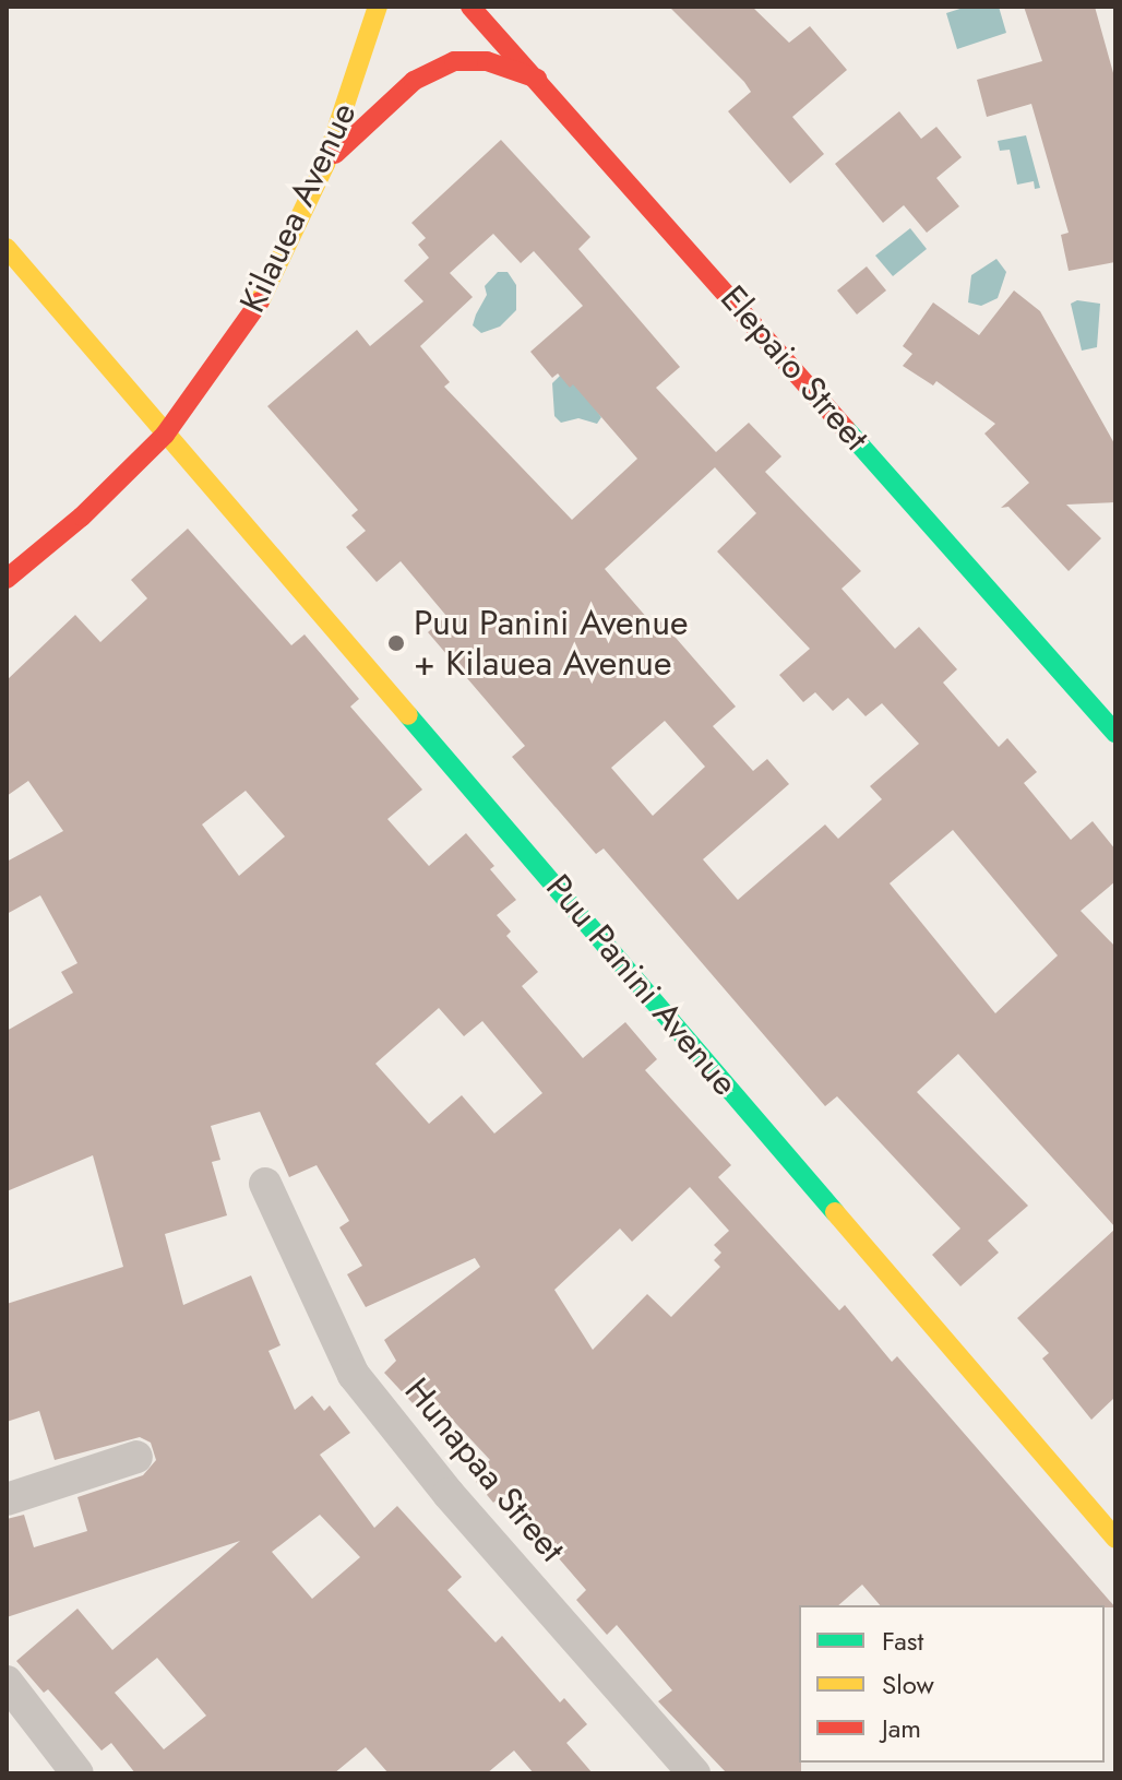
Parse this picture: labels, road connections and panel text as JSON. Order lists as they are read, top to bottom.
{
  "streets": {
    "street": [
      "Kilauea Avenue",
      "Elepaio Street",
      "Puu Panini Avenue",
      "Hunapaa Street"
    ]
  },
  "crossings": [
    ["Kilauea Avenue", "Puu Panini Avenue"]
  ],
  "places": ["Puu Panini Avenue + Kilauea Avenue"],
  "legend": ["Fast", "Slow", "Jam"]
}
